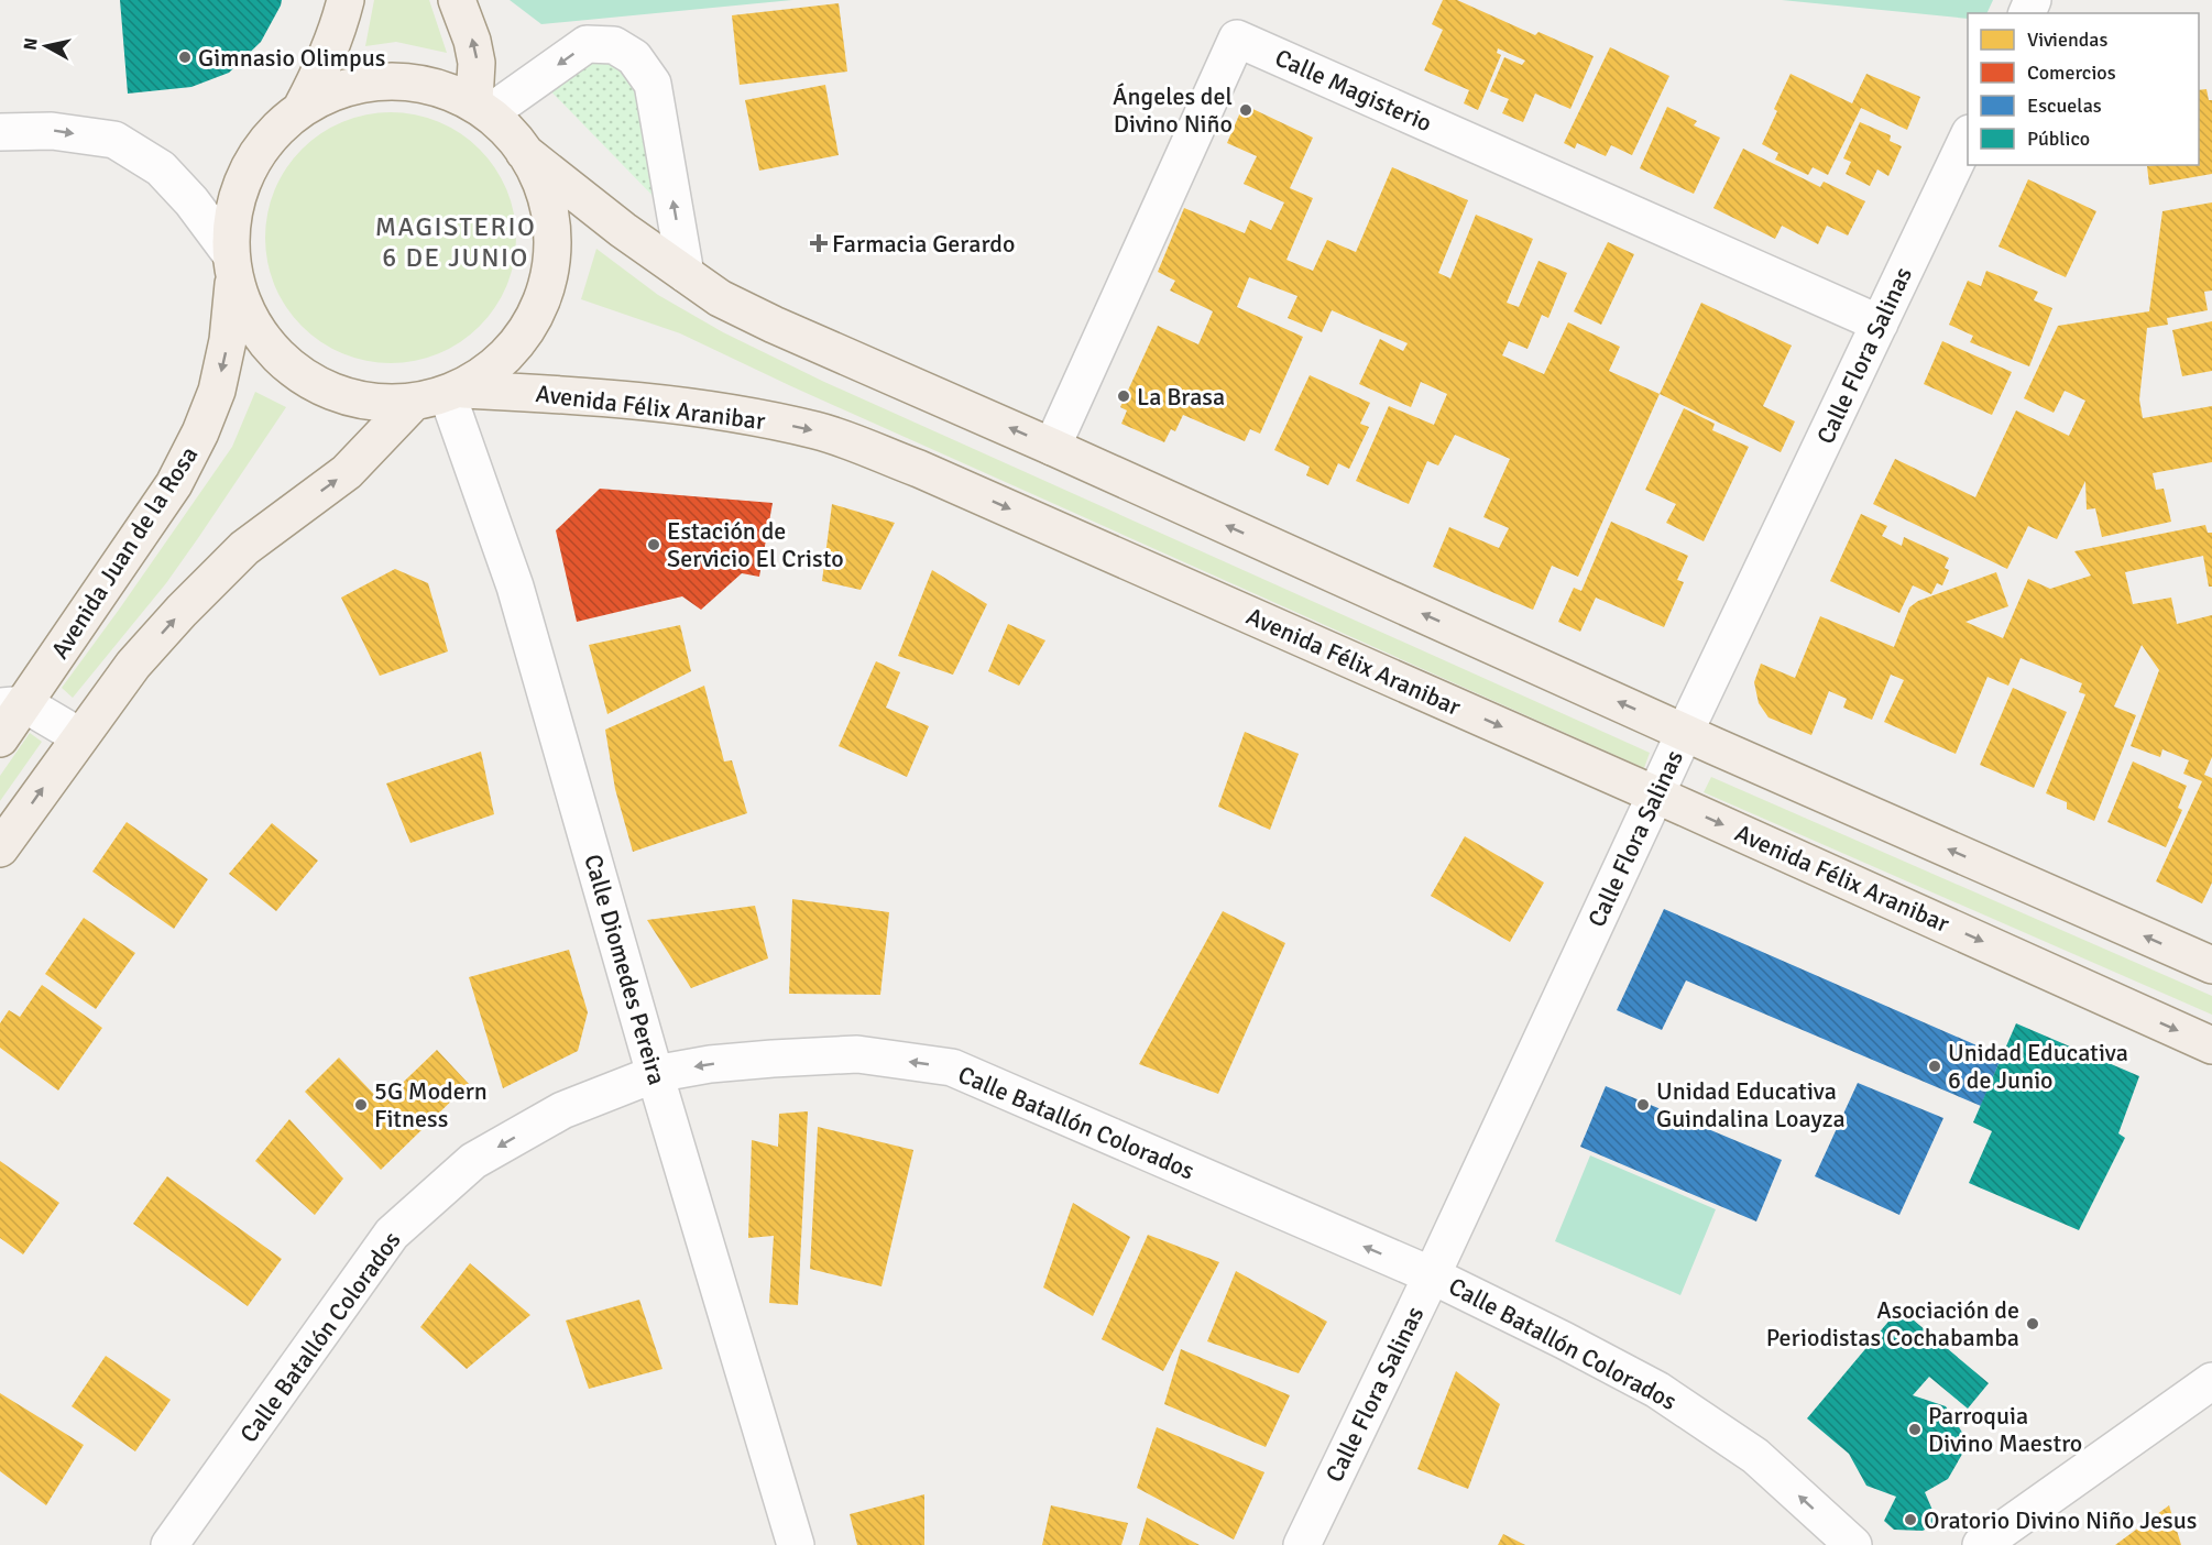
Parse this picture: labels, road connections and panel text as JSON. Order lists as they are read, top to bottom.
{
  "streets": {
    "main road": ["Avenida Félix Aranibar", "Avenida Juan de la Rosa"],
    "street": [
      "Calle Magisterio",
      "Calle Flora Salinas",
      "Calle Diomedes Pereira",
      "Calle Batallón Colorados"
    ]
  },
  "crossings": [
    ["Calle Magisterio", "Calle Flora Salinas"],
    ["Calle Flora Salinas", "Avenida Félix Aranibar"],
    ["Calle Flora Salinas", "Calle Batallón Colorados"],
    ["Avenida Félix Aranibar", "Avenida Juan de la Rosa"],
    ["Avenida Félix Aranibar", "Calle Diomedes Pereira"],
    ["Calle Diomedes Pereira", "Calle Batallón Colorados"]
  ],
  "one_way": ["Calle Batallón Colorados"],
  "districts": ["MAGISTERIO 6 DE JUNIO"],
  "places": {
    "other": [
      "Gimnasio Olimpus",
      "Ángeles del Divino Niño",
      "La Brasa",
      "Estación de Servicio El Cristo",
      "Unidad Educativa 6 de Junio",
      "5G Modern Fitness",
      "Unidad Educativa Guindalina Loayza",
      "Asociación de Periodistas Cochabamba",
      "Parroquia Divino Maestro",
      "Oratorio Divino Niño Jesus"
    ],
    "health": ["Farmacia Gerardo"]
  },
  "legend": [
    "Viviendas",
    "Comercios",
    "Escuelas",
    "Público"
  ],
  "north": "left"
}
